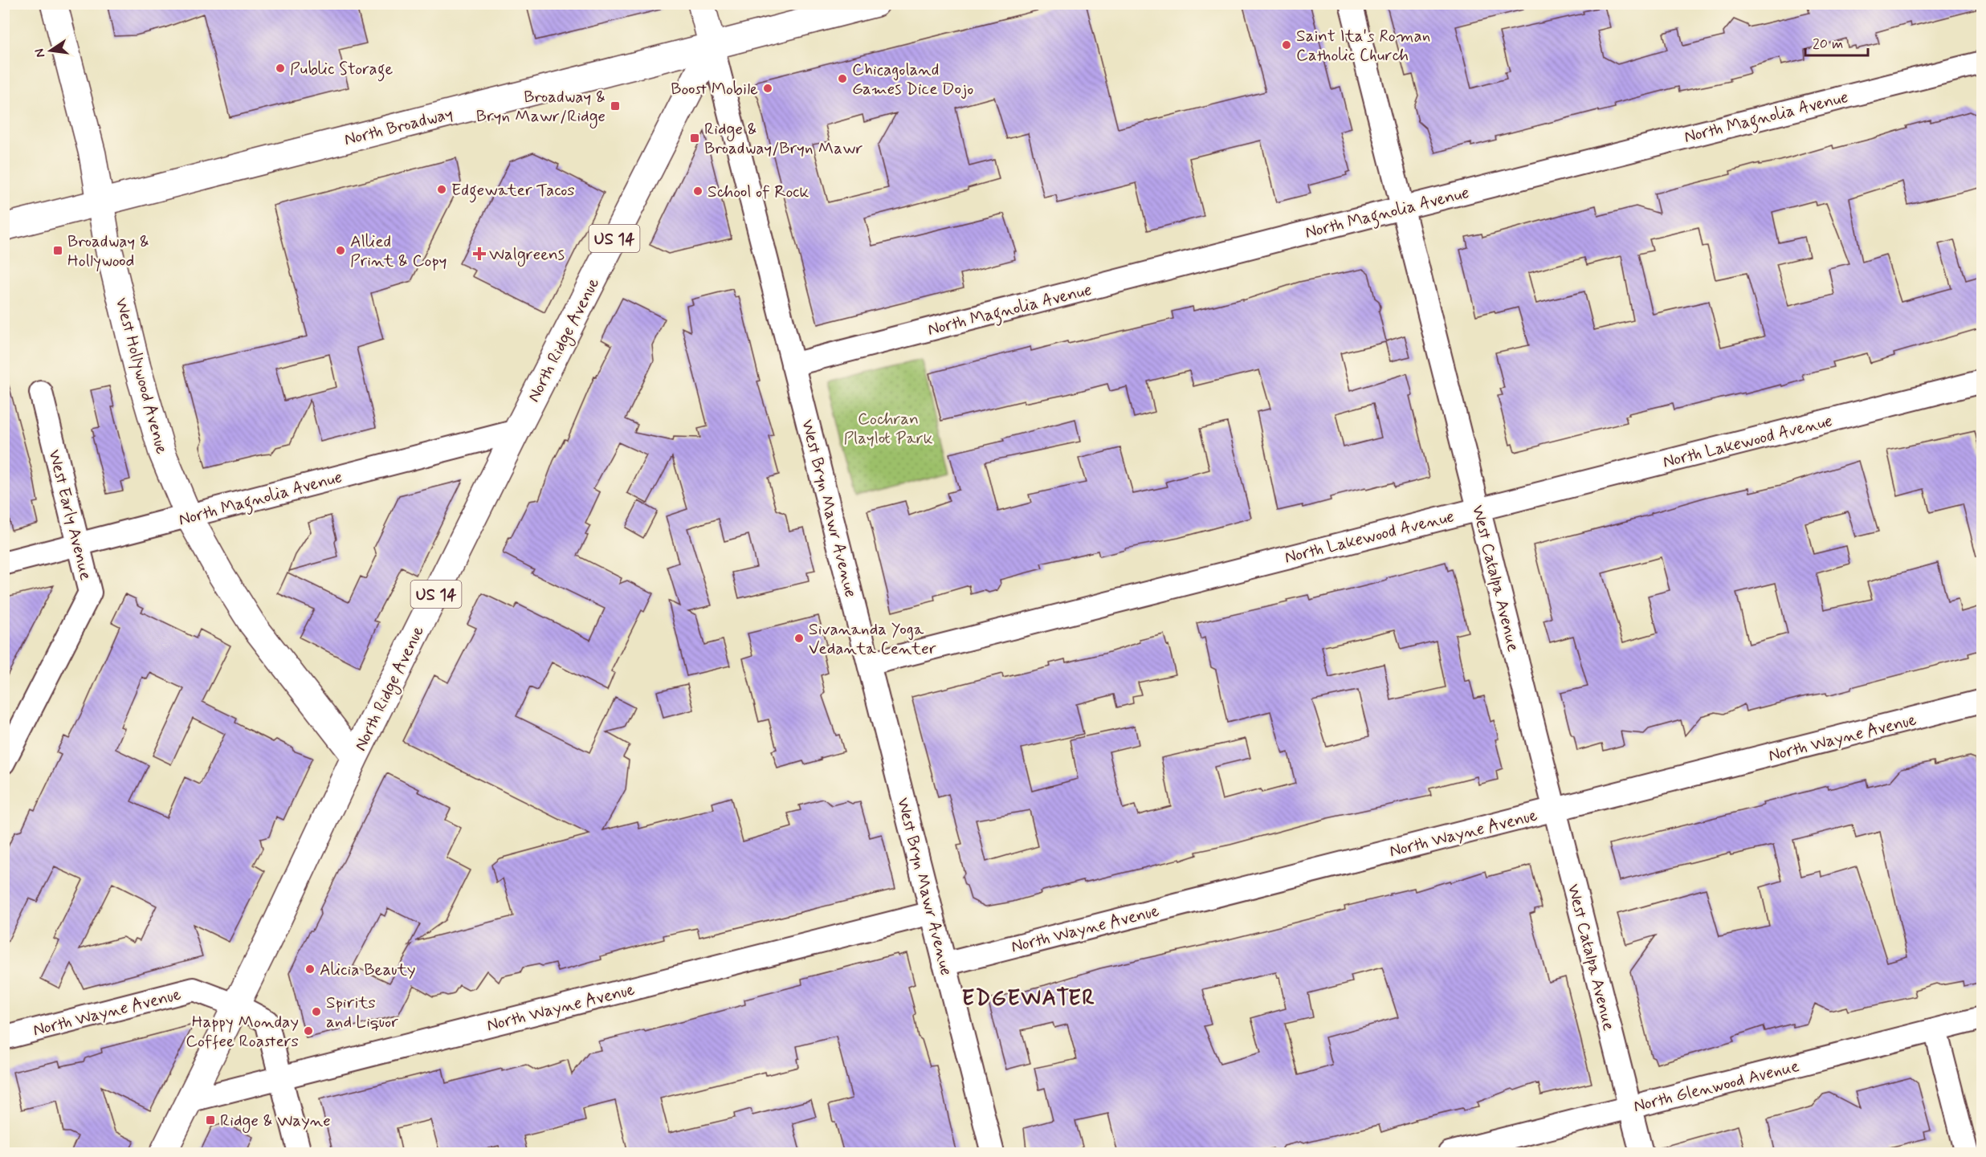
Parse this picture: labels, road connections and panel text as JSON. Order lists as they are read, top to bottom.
{
  "streets": {
    "main road": [
      "North Broadway",
      "US 14",
      "North Ridge Avenue",
      "West Hollywood Avenue",
      "West Bryn Mawr Avenue"
    ],
    "street": [
      "North Magnolia Avenue",
      "North Lakewood Avenue",
      "West Early Avenue",
      "West Catalpa Avenue",
      "North Wayne Avenue",
      "North Glenwood Avenue"
    ]
  },
  "crossings": [
    ["North Magnolia Avenue", "North Ridge Avenue"],
    ["North Magnolia Avenue", "West Hollywood Avenue"],
    ["North Magnolia Avenue", "West Bryn Mawr Avenue"],
    ["North Magnolia Avenue", "West Early Avenue"],
    ["North Magnolia Avenue", "West Catalpa Avenue"],
    ["North Broadway", "North Ridge Avenue"],
    ["North Broadway", "West Hollywood Avenue"],
    ["North Broadway", "West Bryn Mawr Avenue"],
    ["North Ridge Avenue", "West Hollywood Avenue"],
    ["North Ridge Avenue", "West Bryn Mawr Avenue"],
    ["North Ridge Avenue", "North Wayne Avenue"],
    ["North Lakewood Avenue", "West Bryn Mawr Avenue"],
    ["North Lakewood Avenue", "West Catalpa Avenue"],
    ["West Bryn Mawr Avenue", "North Wayne Avenue"],
    ["West Catalpa Avenue", "North Wayne Avenue"],
    ["West Catalpa Avenue", "North Glenwood Avenue"]
  ],
  "districts": ["EDGEWATER"],
  "parks": ["Cochran Playlot Park"],
  "places": {
    "other": [
      "Saint Ita's Roman Catholic Church",
      "Public Storage",
      "Chicagoland Games Dice Dojo",
      "Boost Mobile",
      "Edgewater Tacos",
      "School of Rock",
      "Allied Print & Copy",
      "Sivananda Yoga Vedanta Center",
      "Alicia Beauty",
      "Spirits and Liquor",
      "Happy Monday Coffee Roasters"
    ],
    "transit": [
      "Broadway & Bryn Mawr/Ridge",
      "Ridge & Broadway/Bryn Mawr",
      "Broadway & Hollywood",
      "Ridge & Wayne"
    ],
    "health": ["Walgreens"]
  },
  "scale_bar": "20 m",
  "north": "left"
}
